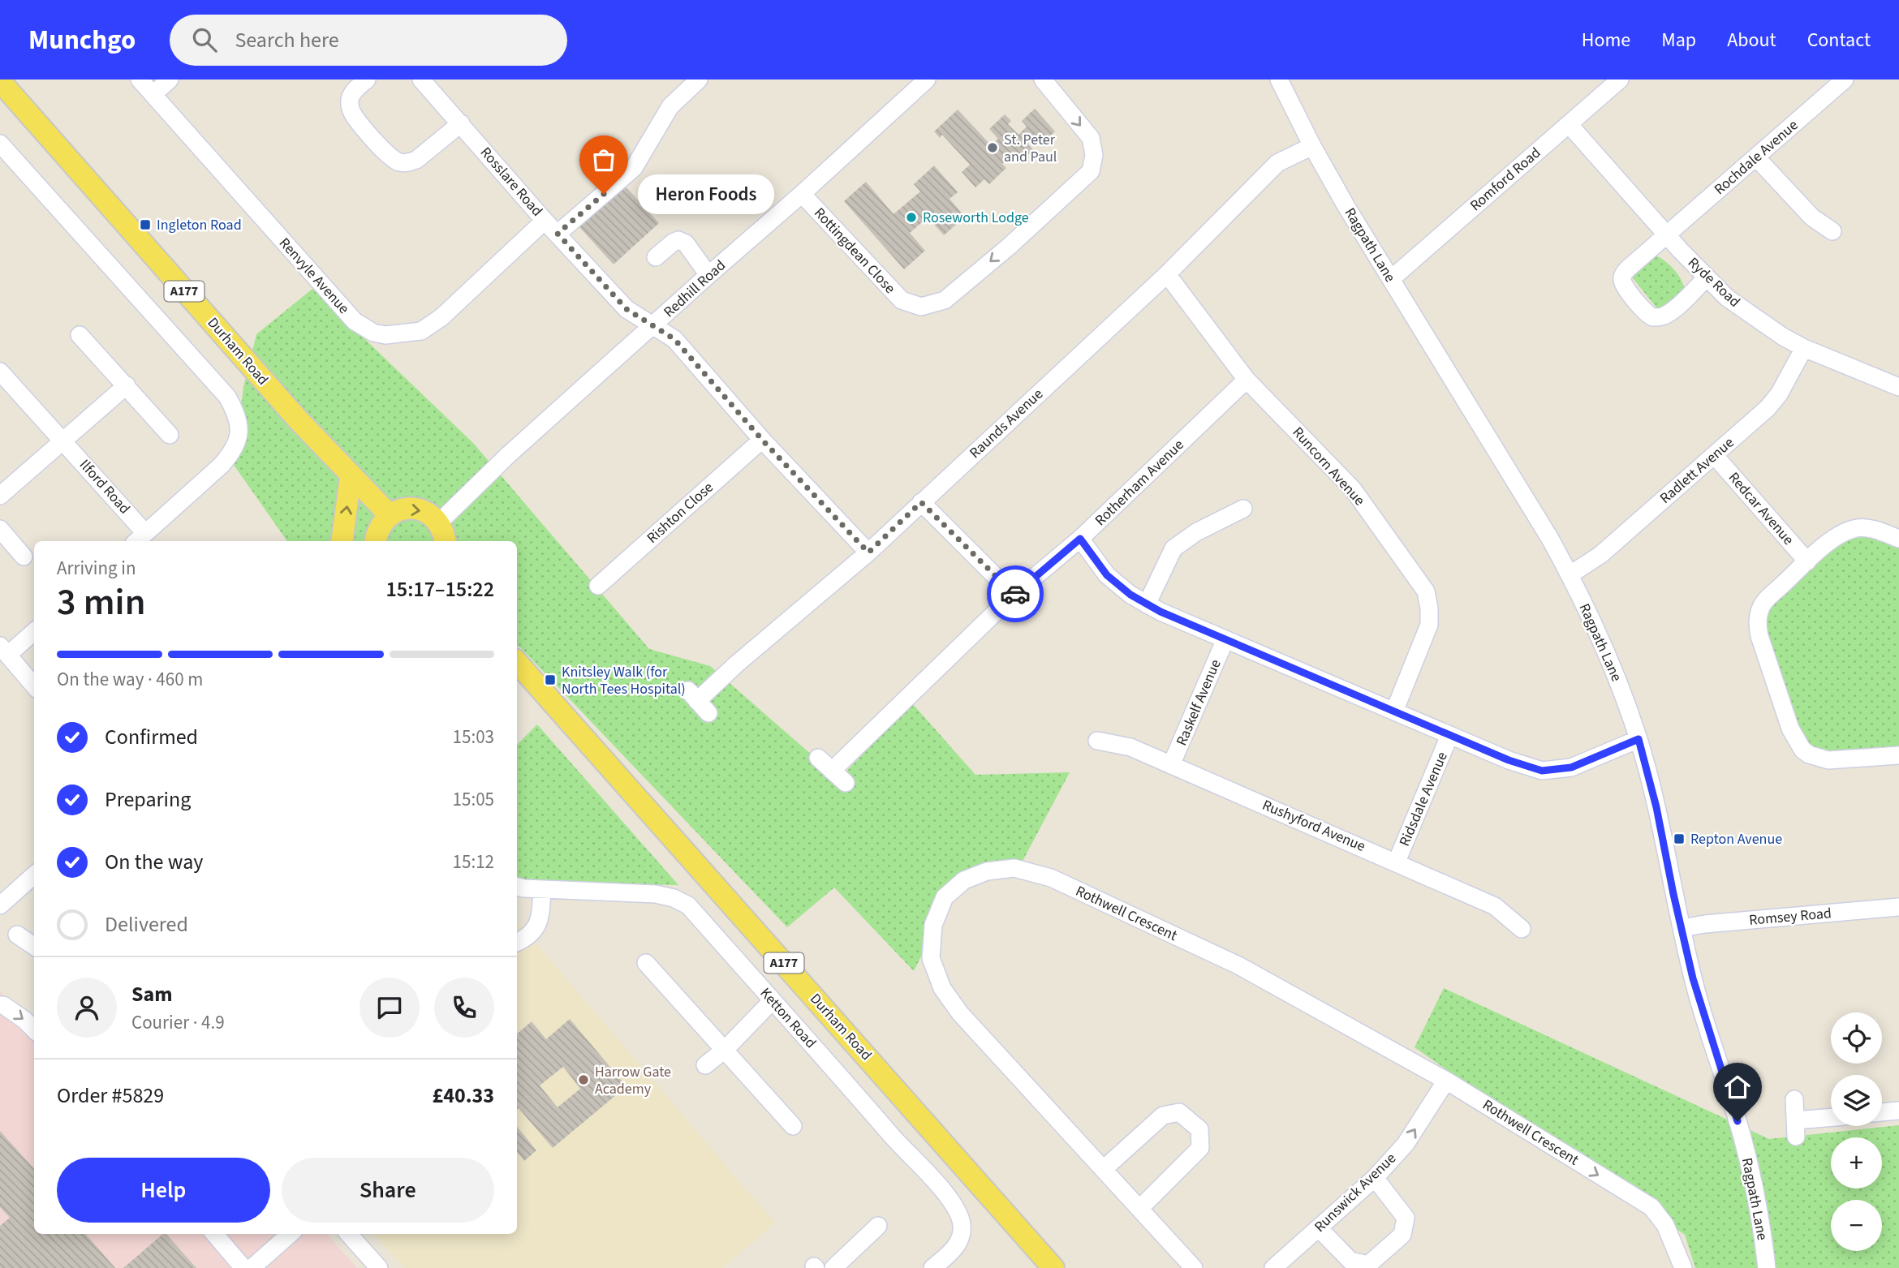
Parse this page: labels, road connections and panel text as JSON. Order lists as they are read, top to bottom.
{
  "streets": {
    "main road": ["A177", "Durham Road"],
    "street": [
      "Rochdale Avenue",
      "Romford Road",
      "Rosslare Road",
      "Ragpath Lane",
      "Rottingdean Close",
      "Renvyle Avenue",
      "Ryde Road",
      "Redhill Road",
      "Raunds Avenue",
      "Runcorn Avenue",
      "Radlett Avenue",
      "Rotherham Avenue",
      "Ilford Road",
      "Redcar Avenue",
      "Rishton Close",
      "Raskelf Avenue",
      "Ridsdale Avenue",
      "Rushyford Avenue",
      "Rothwell Crescent",
      "Romsey Road",
      "Ketton Road",
      "Runswick Avenue"
    ]
  },
  "crossings": [
    ["Rochdale Avenue", "Ryde Road"],
    ["Romford Road", "Ragpath Lane"],
    ["Romford Road", "Ryde Road"],
    ["Rosslare Road", "Renvyle Avenue"],
    ["Rosslare Road", "Redhill Road"],
    ["Rosslare Road", "Raunds Avenue"],
    ["Rosslare Road", "Rishton Close"],
    ["Ragpath Lane", "Raunds Avenue"],
    ["Ragpath Lane", "Radlett Avenue"],
    ["Ragpath Lane", "Romsey Road"],
    ["Rottingdean Close", "Redhill Road"],
    ["Ryde Road", "Radlett Avenue"],
    ["Raunds Avenue", "Runcorn Avenue"],
    ["Runcorn Avenue", "Rotherham Avenue"],
    ["Radlett Avenue", "Redcar Avenue"],
    ["Raskelf Avenue", "Rushyford Avenue"],
    ["Ridsdale Avenue", "Rushyford Avenue"],
    ["Rothwell Crescent", "Runswick Avenue"]
  ],
  "one_way": ["Runswick Avenue"],
  "places": {
    "other": [
      "St. Peter and Paul",
      "Heron Foods",
      "Roseworth Lodge",
      "Harrow Gate Academy"
    ],
    "transit": ["Ingleton Road", "Knitsley Walk (for North Tees Hospital)", "Repton Avenue"]
  },
  "page": {
    "header": "Munchgo",
    "search": "Search here",
    "nav": [
      "Home",
      "Map",
      "About",
      "Contact"
    ],
    "bubble": "Heron Foods",
    "heading": ["3 min", "Arriving in", "15:17–15:22"],
    "panel": [
      "Sam",
      "Courier · 4.9",
      "Order #5829",
      "£40.33"
    ],
    "bar": "On the way · 460 m",
    "list": [
      ["Confirmed", "15:03"],
      ["Preparing", "15:05"],
      ["On the way", "15:12"],
      "Delivered"
    ],
    "map_buttons": ["+", "−"],
    "buttons": ["Help", "Share"]
  }
}
